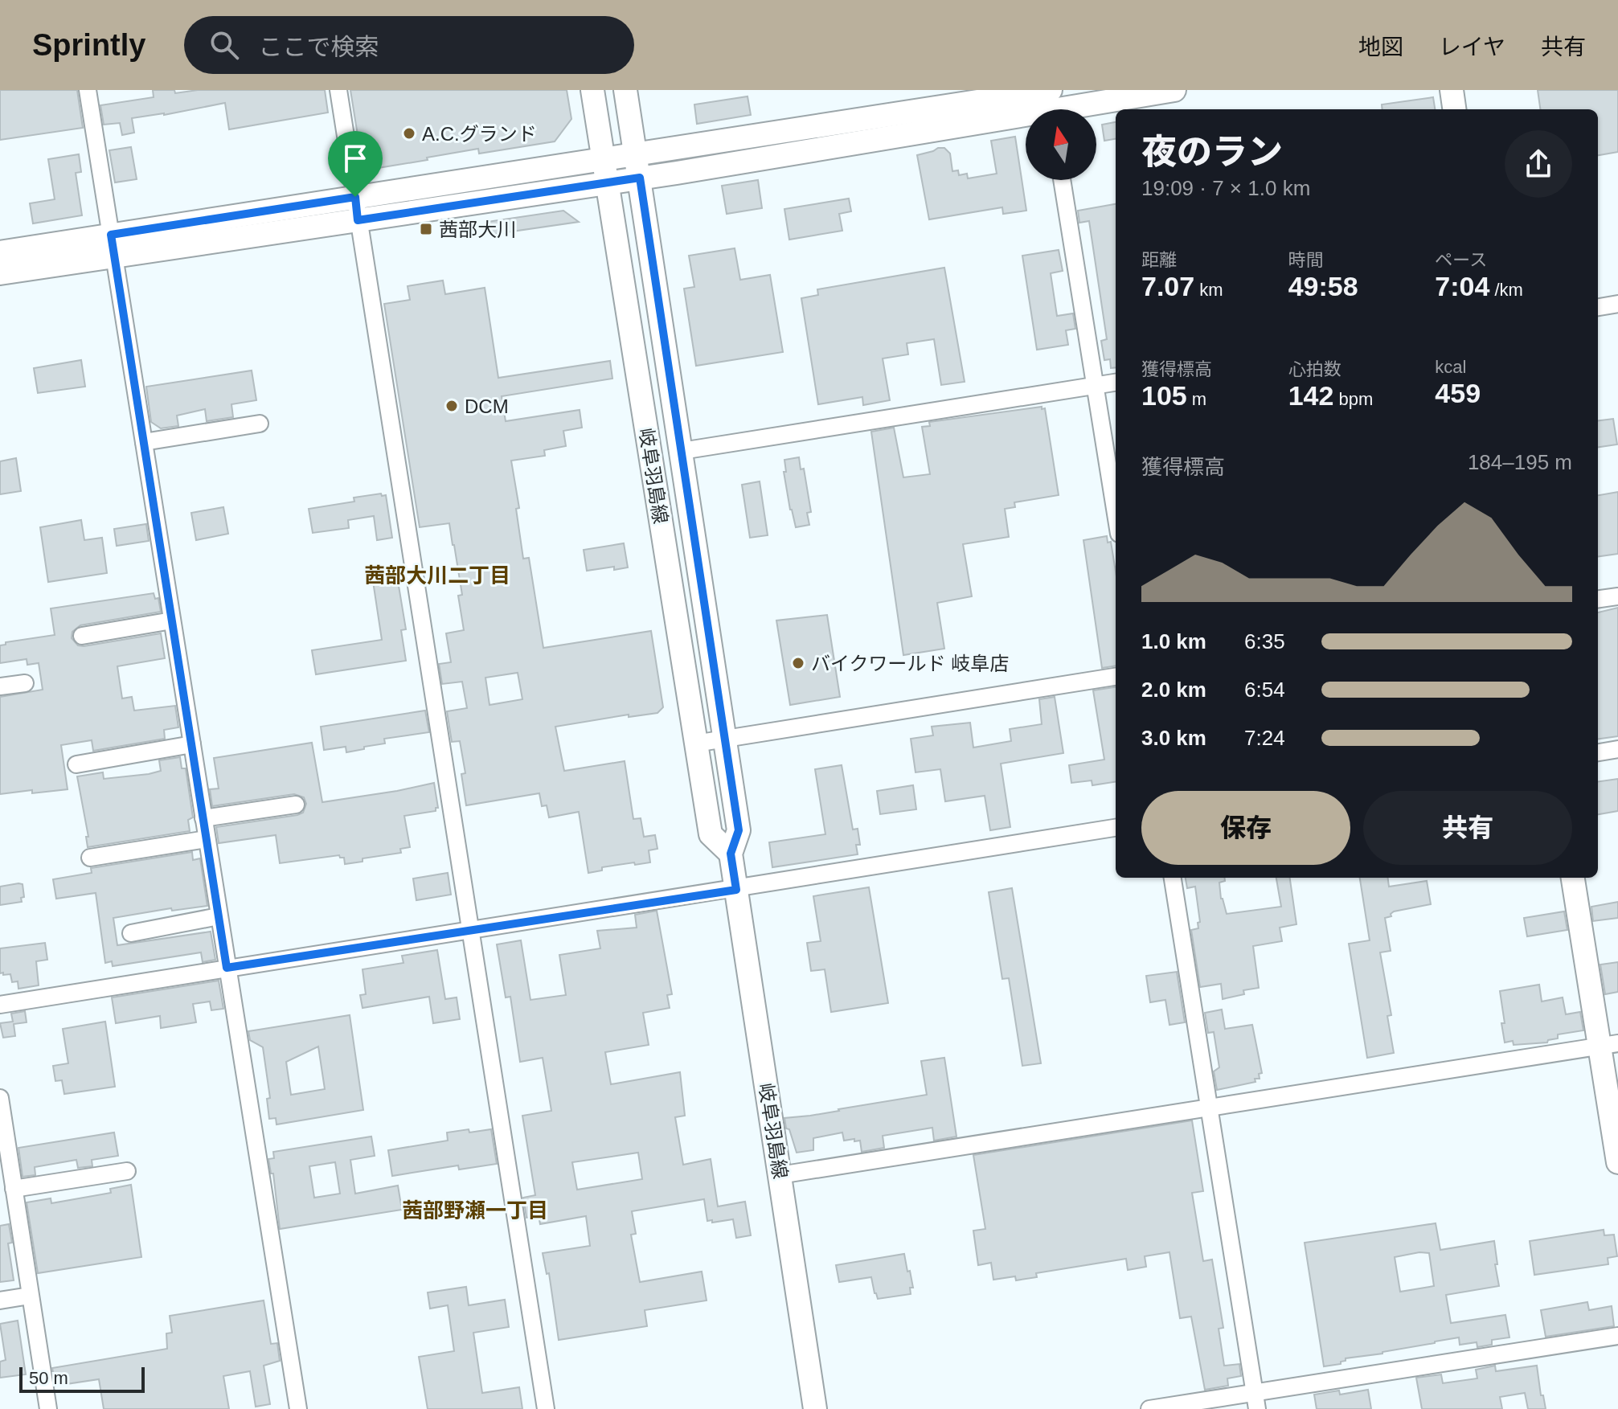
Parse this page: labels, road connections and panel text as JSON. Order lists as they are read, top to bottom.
{
  "streets": {
    "street": ["岐阜羽島線"]
  },
  "districts": ["茜部大川二丁目", "茜部野瀬一丁目"],
  "places": {
    "other": ["A.C.グランド", "DCM", "バイクワールド 岐阜店"],
    "transit": ["茜部大川"]
  },
  "scale_bar": "50 m",
  "north": "top",
  "page": {
    "header": "Sprintly",
    "search": "ここで検索",
    "nav": ["地図", "レイヤ", "共有"],
    "heading": ["夜のラン", "19:09 · 7 × 1.0 km"],
    "stats": [
      ["距離", "7.07 km"],
      ["時間", "49:58"],
      ["ペース", "7:04 /km"],
      ["獲得標高", "105 m"],
      ["心拍数", "142 bpm"],
      ["kcal", "459"]
    ],
    "chart": ["獲得標高", "184–195 m"],
    "list": [
      {
        "name": "1.0 km",
        "note": "6:35"
      },
      {
        "name": "2.0 km",
        "note": "6:54"
      },
      {
        "name": "3.0 km",
        "note": "7:24"
      }
    ],
    "buttons": ["保存", "共有"],
    "scale": "50 m"
  }
}
